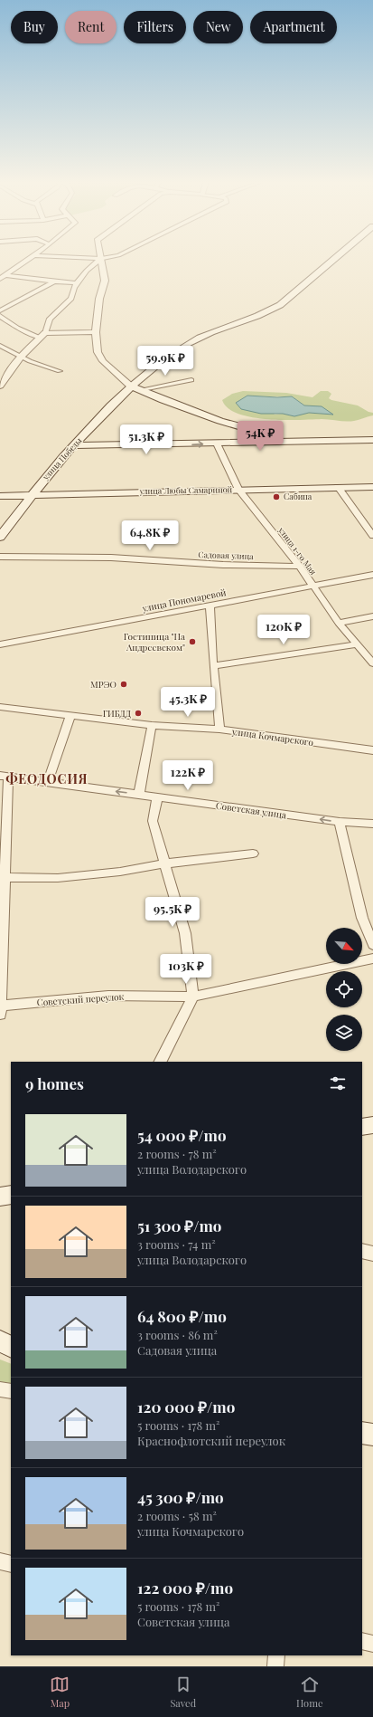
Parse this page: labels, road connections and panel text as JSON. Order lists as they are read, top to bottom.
{
  "streets": {
    "main road": ["улица Победы", "улица Любы Самариной"],
    "street": [
      "улица 1-го Мая",
      "Садовая улица",
      "улица Пономаревой",
      "улица Кочмарского",
      "Советская улица",
      "Советский переулок"
    ]
  },
  "crossings": [
    ["улица Победы", "улица Любы Самариной"],
    ["улица Любы Самариной", "улица 1-го Мая"],
    ["улица 1-го Мая", "Садовая улица"],
    ["улица 1-го Мая", "улица Пономаревой"]
  ],
  "districts": ["ФЕОДОСИЯ"],
  "places": [
    "Сабина",
    "Гостиница \"На Андреевском\"",
    "МРЭО",
    "ГИБДД"
  ],
  "north": "bottom right",
  "page": {
    "chip": [
      "Buy",
      "Rent",
      "Filters",
      "New",
      "Apartment"
    ],
    "price": [
      "59.9K ₽",
      "54K ₽",
      "51.3K ₽",
      "64.8K ₽",
      "120K ₽",
      "45.3K ₽",
      "122K ₽",
      "95.5K ₽",
      "103K ₽"
    ],
    "heading": "9 homes",
    "list": [
      {
        "name": "54 000 ₽/mo",
        "note": "2 rooms · 78 m² · улица Володарского"
      },
      {
        "name": "51 300 ₽/mo",
        "note": "3 rooms · 74 m² · улица Володарского"
      },
      {
        "name": "64 800 ₽/mo",
        "note": "3 rooms · 86 m² · Садовая улица"
      },
      {
        "name": "120 000 ₽/mo",
        "note": "5 rooms · 178 m² · Краснофлотский переулок"
      },
      {
        "name": "45 300 ₽/mo",
        "note": "2 rooms · 58 m² · улица Кочмарского"
      },
      {
        "name": "122 000 ₽/mo",
        "note": "5 rooms · 178 m² · Советская улица"
      }
    ],
    "tabs": ["Map", "Saved", "Home"]
  }
}
